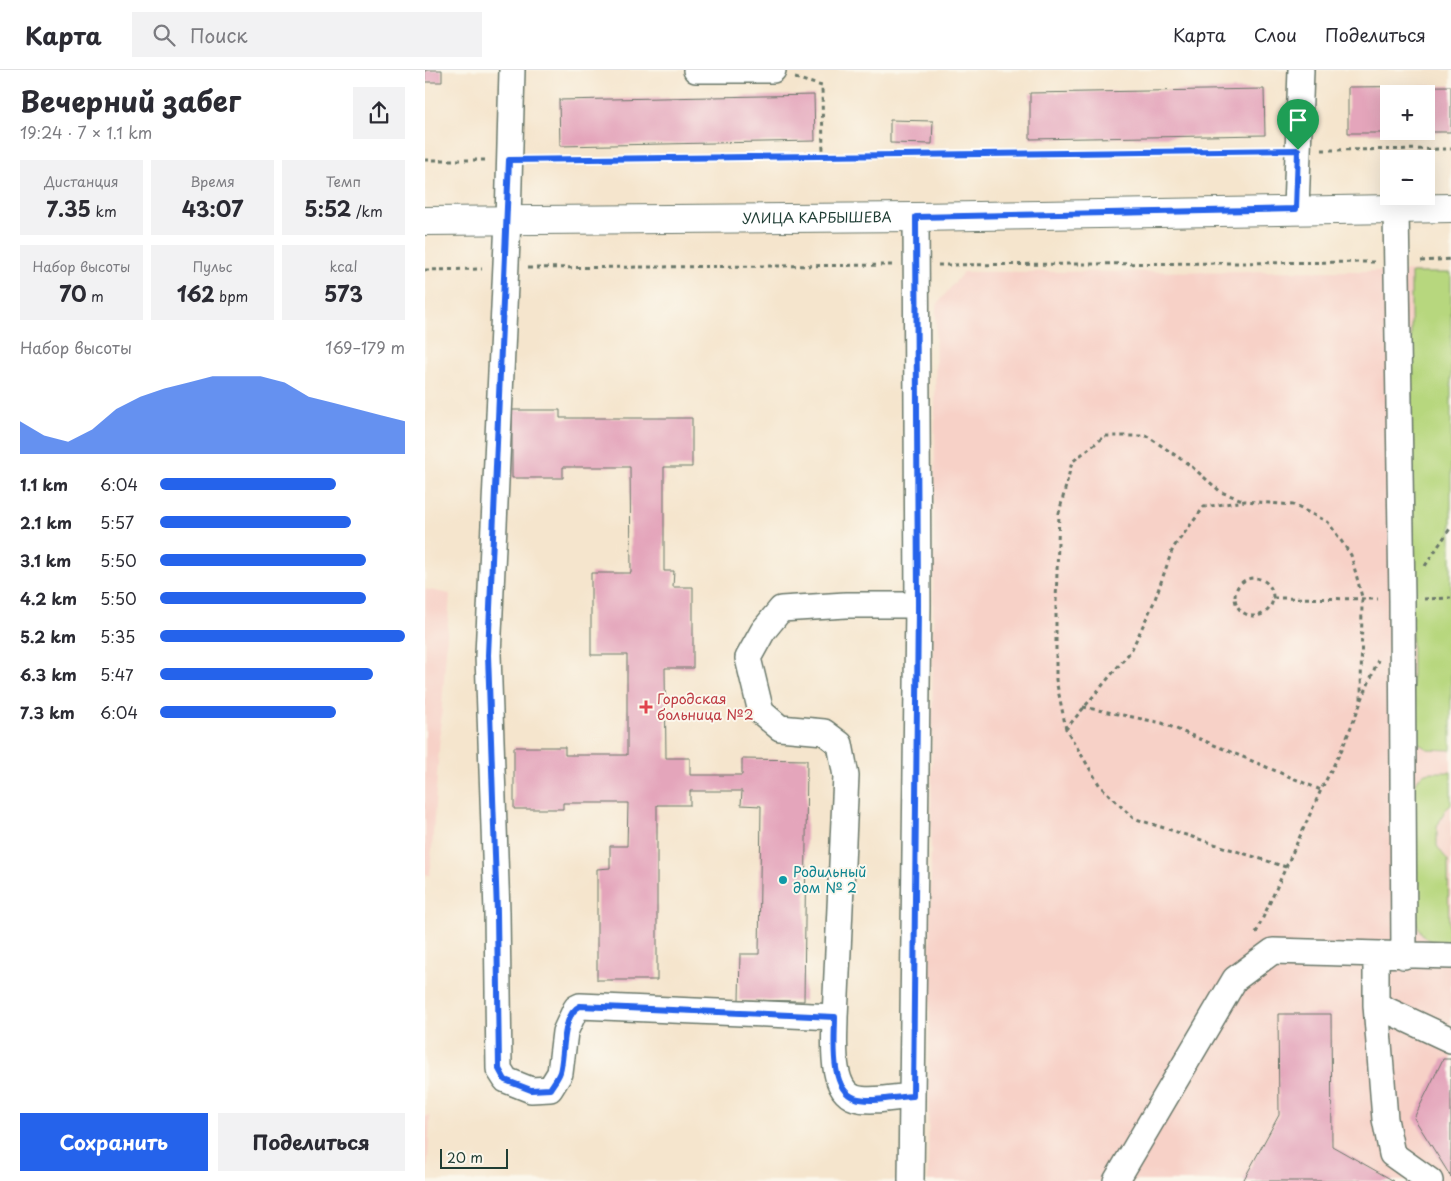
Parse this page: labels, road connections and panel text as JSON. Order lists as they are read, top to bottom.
{
  "streets": {
    "main road": ["УЛИЦА КАРБЫШЕВА"]
  },
  "places": {
    "health": ["Городская больница №2"],
    "other": ["Родильный дом № 2"]
  },
  "scale_bar": "20 m",
  "page": {
    "header": "Карта",
    "search": "Поиск",
    "nav": ["Карта", "Слои", "Поделиться"],
    "heading": ["Вечерний забег", "19:24 · 7 × 1.1 km"],
    "map_buttons": ["+", "−"],
    "stats": [
      ["Дистанция", "7.35 km"],
      ["Время", "43:07"],
      ["Темп", "5:52 /km"],
      ["Набор высоты", "70 m"],
      ["Пульс", "162 bpm"],
      ["kcal", "573"]
    ],
    "chart": ["Набор высоты", "169–179 m"],
    "list": [
      {
        "name": "1.1 km",
        "note": "6:04"
      },
      {
        "name": "2.1 km",
        "note": "5:57"
      },
      {
        "name": "3.1 km",
        "note": "5:50"
      },
      {
        "name": "4.2 km",
        "note": "5:50"
      },
      {
        "name": "5.2 km",
        "note": "5:35"
      },
      {
        "name": "6.3 km",
        "note": "5:47"
      },
      {
        "name": "7.3 km",
        "note": "6:04"
      }
    ],
    "buttons": ["Сохранить", "Поделиться"],
    "scale": "20 m"
  }
}
